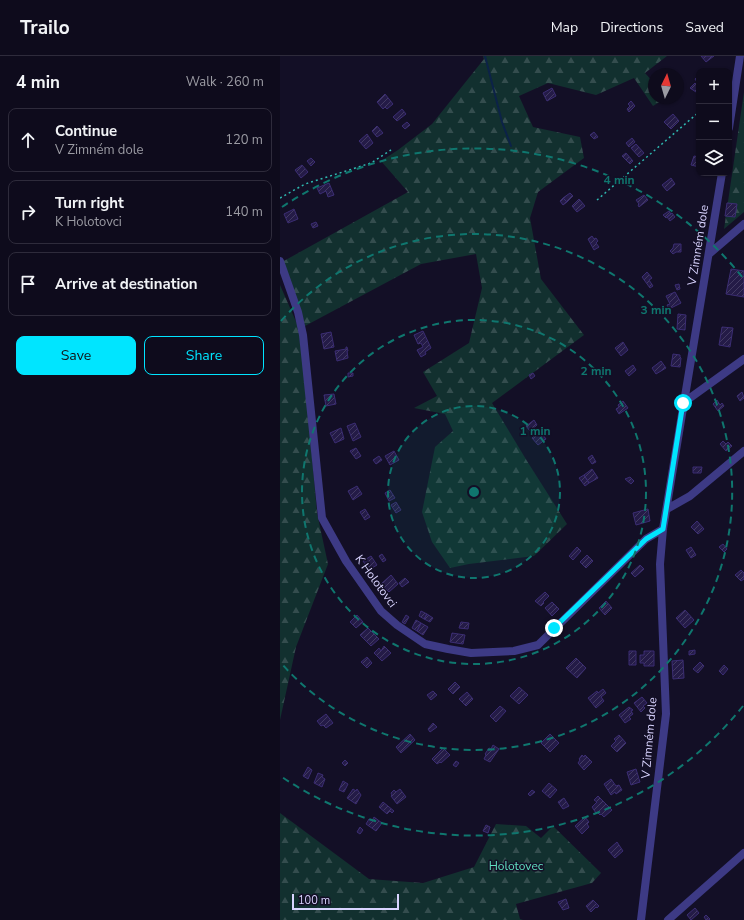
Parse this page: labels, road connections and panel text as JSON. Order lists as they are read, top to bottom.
{
  "streets": {
    "street": ["V Zimném dole", "K Holotovci"]
  },
  "crossings": [
    ["V Zimném dole", "K Holotovci"]
  ],
  "parks": ["Holotovec"],
  "scale_bar": "100 m",
  "north": "top",
  "page": {
    "header": "Trailo",
    "nav": ["Map", "Directions", "Saved"],
    "heading": ["4 min", "Walk · 260 m"],
    "map_buttons": ["+", "−"],
    "list": [
      ["Continue", "V Zimném dole", "120 m"],
      ["Turn right", "K Holotovci", "140 m"],
      "Arrive at destination"
    ],
    "buttons": ["Save", "Share"],
    "scale": "100 m"
  },
  "rings": [
    "4 min",
    "3 min",
    "2 min",
    "1 min"
  ]
}
